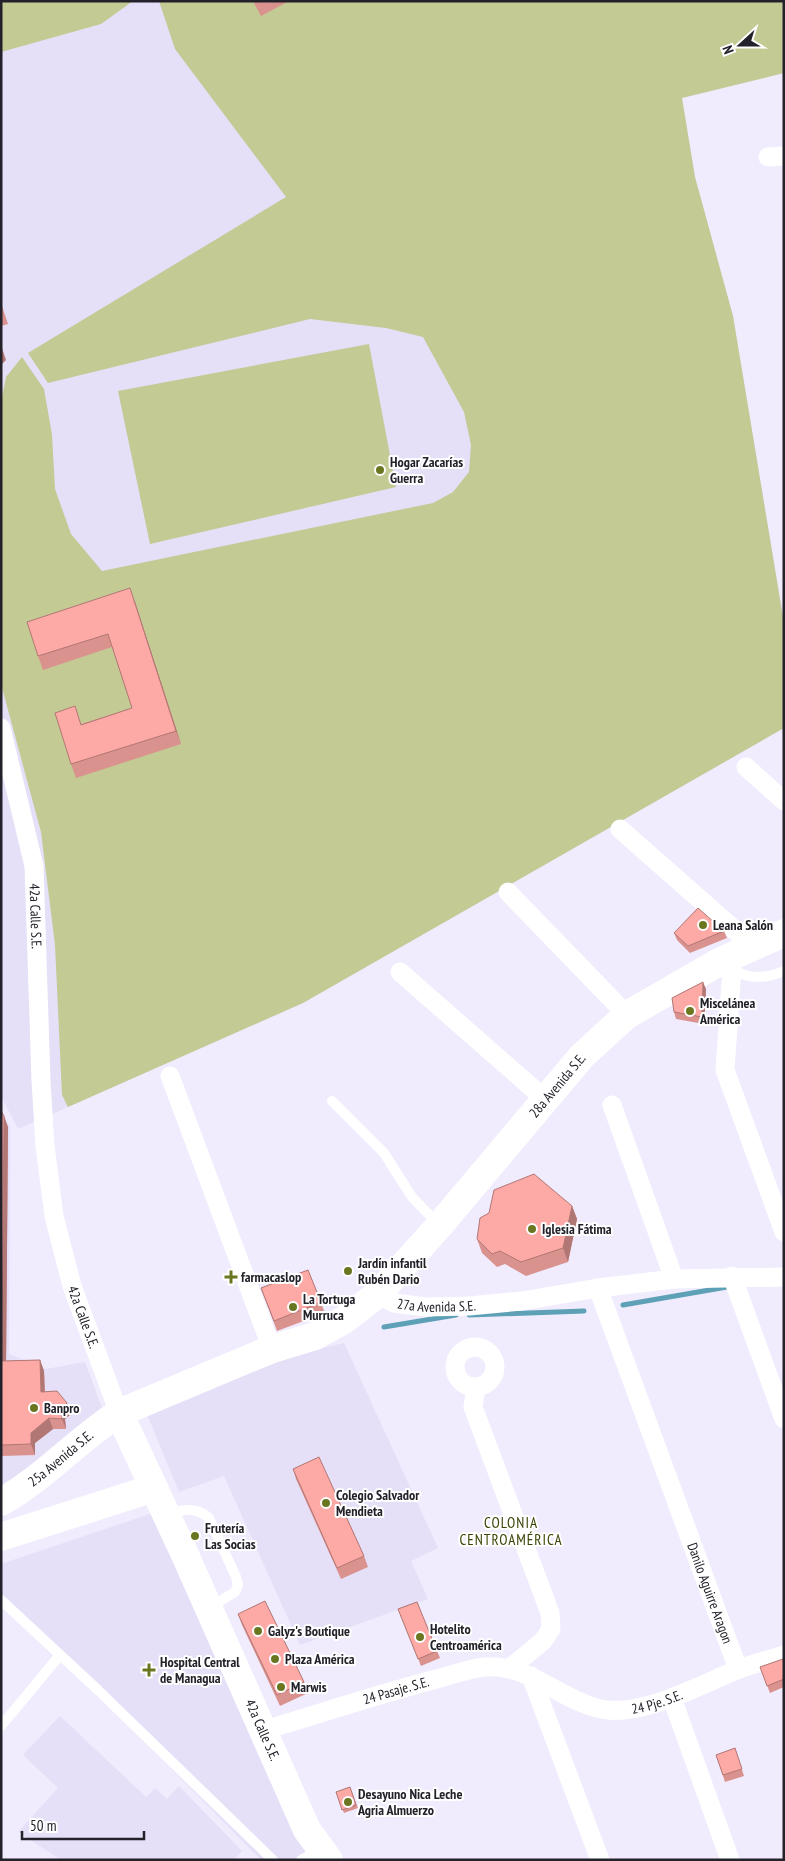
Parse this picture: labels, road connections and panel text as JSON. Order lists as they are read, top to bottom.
{
  "streets": {
    "street": [
      "42a Calle S.E.",
      "28a Avenida S.E.",
      "27a Avenida S.E.",
      "25a Avenida S.E.",
      "Danilo Aguirre Aragon",
      "24 Pasaje. S.E.",
      "24 Pje. S.E."
    ]
  },
  "crossings": [
    ["42a Calle S.E.", "27a Avenida S.E."],
    ["42a Calle S.E.", "25a Avenida S.E."],
    ["42a Calle S.E.", "24 Pasaje. S.E."],
    ["28a Avenida S.E.", "27a Avenida S.E."],
    ["27a Avenida S.E.", "25a Avenida S.E."],
    ["27a Avenida S.E.", "Danilo Aguirre Aragon"],
    ["Danilo Aguirre Aragon", "24 Pje. S.E."],
    ["24 Pasaje. S.E.", "24 Pje. S.E."]
  ],
  "districts": ["COLONIA CENTROAMÉRICA"],
  "places": {
    "other": [
      "Hogar Zacarías Guerra",
      "Leana Salón",
      "Miscelánea América",
      "Iglesia Fátima",
      "Jardín infantil Rubén Dario",
      "La Tortuga Murruca",
      "Banpro",
      "Colegio Salvador Mendieta",
      "Frutería Las Socias",
      "Galyz's Boutique",
      "Hotelito Centroamérica",
      "Plaza América",
      "Marwis",
      "Desayuno Nica Leche Agria Almuerzo"
    ],
    "health": ["farmacaslop", "Hospital Central de Managua"]
  },
  "scale_bar": "50 m",
  "north": "left"
}
